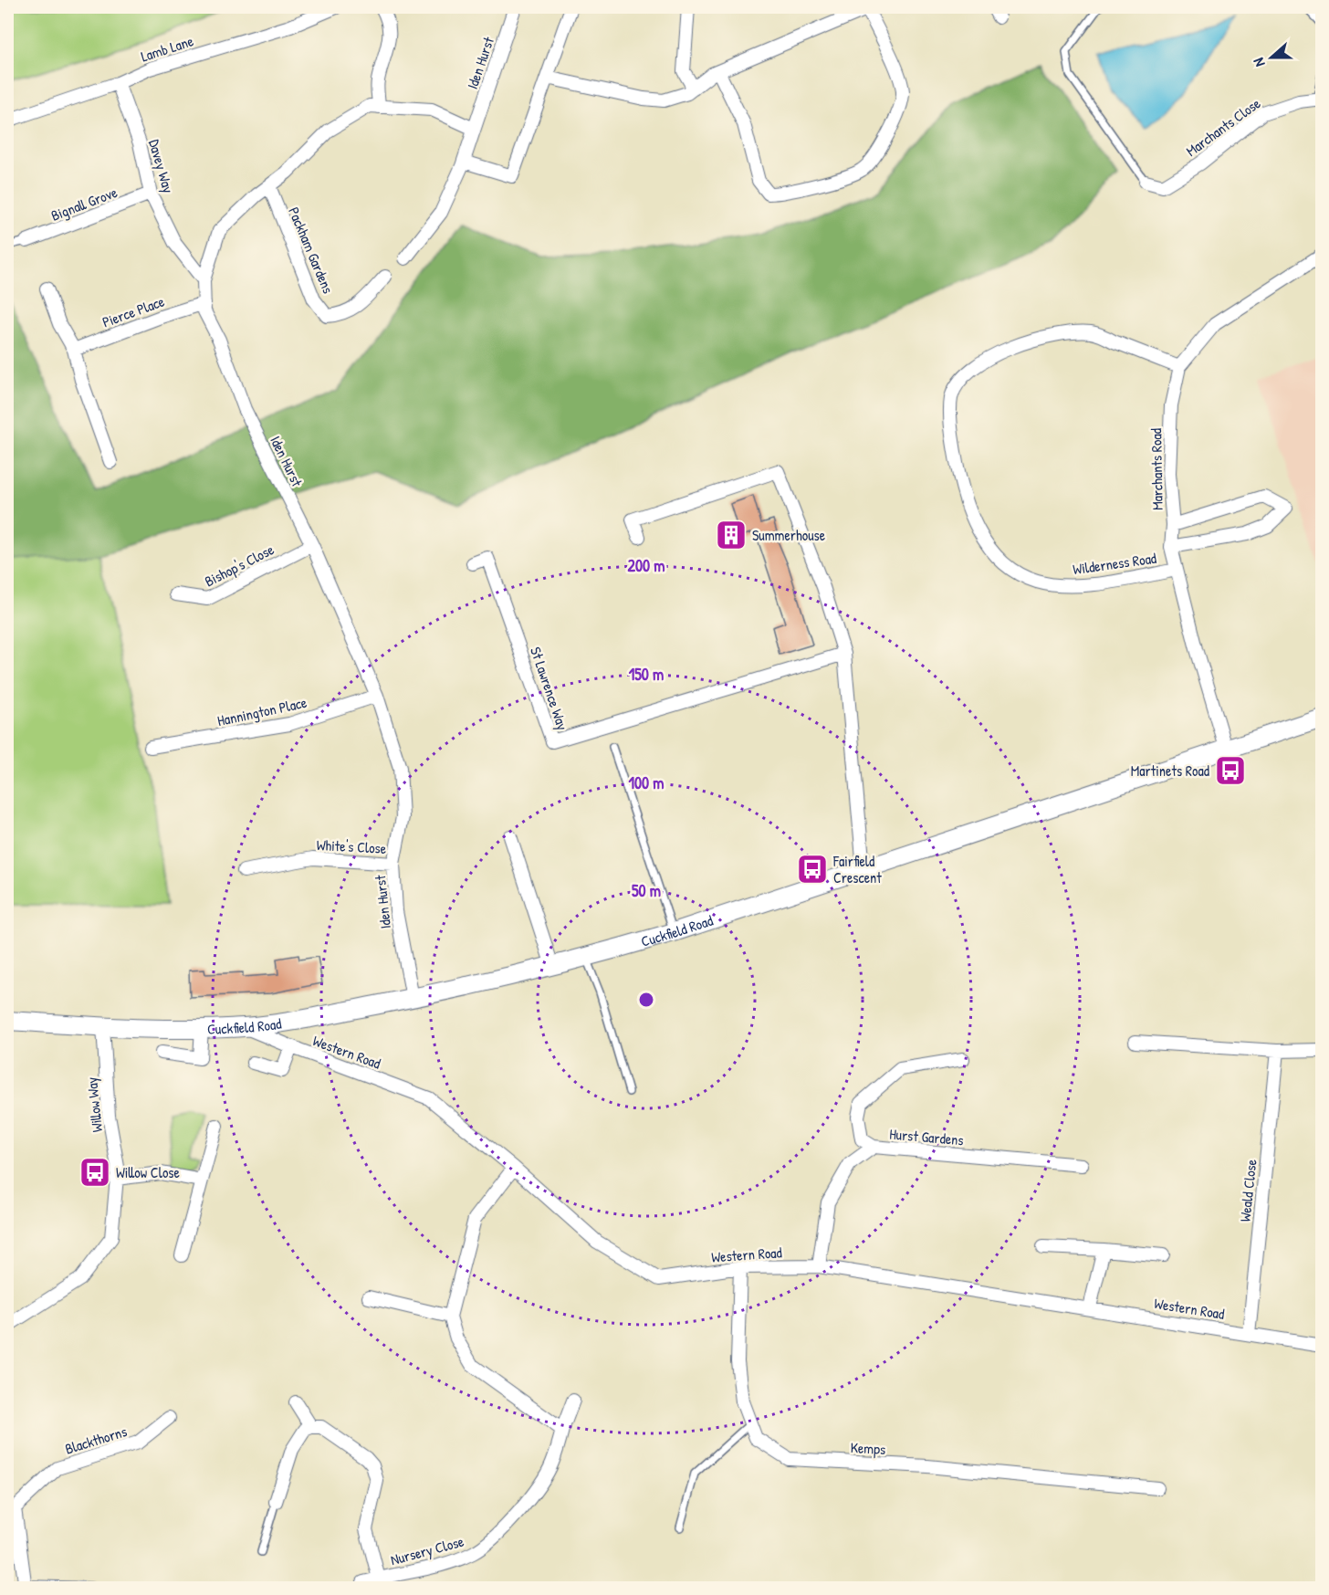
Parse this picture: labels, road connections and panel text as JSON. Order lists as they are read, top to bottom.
{
  "streets": {
    "street": [
      "Lamb Lane",
      "Iden Hurst",
      "Marchants Close",
      "Davey Way",
      "Bignall Grove",
      "Packham Gardens",
      "Pierce Place",
      "Marchants Road",
      "Wilderness Road",
      "Bishop's Close",
      "St Lawrence Way",
      "Hannington Place",
      "White's Close",
      "Cuckfield Road",
      "Western Road",
      "Willow Way",
      "Hurst Gardens",
      "Weald Close",
      "Blackthorns",
      "Kemps",
      "Nursery Close"
    ]
  },
  "crossings": [
    ["Lamb Lane", "Davey Way"],
    ["Iden Hurst", "Davey Way"],
    ["Iden Hurst", "Packham Gardens"],
    ["Iden Hurst", "Pierce Place"],
    ["Iden Hurst", "Bishop's Close"],
    ["Iden Hurst", "Hannington Place"],
    ["Iden Hurst", "White's Close"],
    ["Iden Hurst", "Cuckfield Road"],
    ["Davey Way", "Bignall Grove"],
    ["Marchants Road", "Wilderness Road"],
    ["Marchants Road", "Cuckfield Road"],
    ["Cuckfield Road", "Western Road"],
    ["Cuckfield Road", "Willow Way"],
    ["Western Road", "Hurst Gardens"],
    ["Western Road", "Weald Close"],
    ["Western Road", "Kemps"]
  ],
  "places": {
    "building": ["Summerhouse"],
    "bus stop": ["Martinets Road", "Fairfield Crescent", "Willow Close"]
  },
  "north": "left",
  "rings": [
    "200 m",
    "150 m",
    "100 m",
    "50 m"
  ]
}
